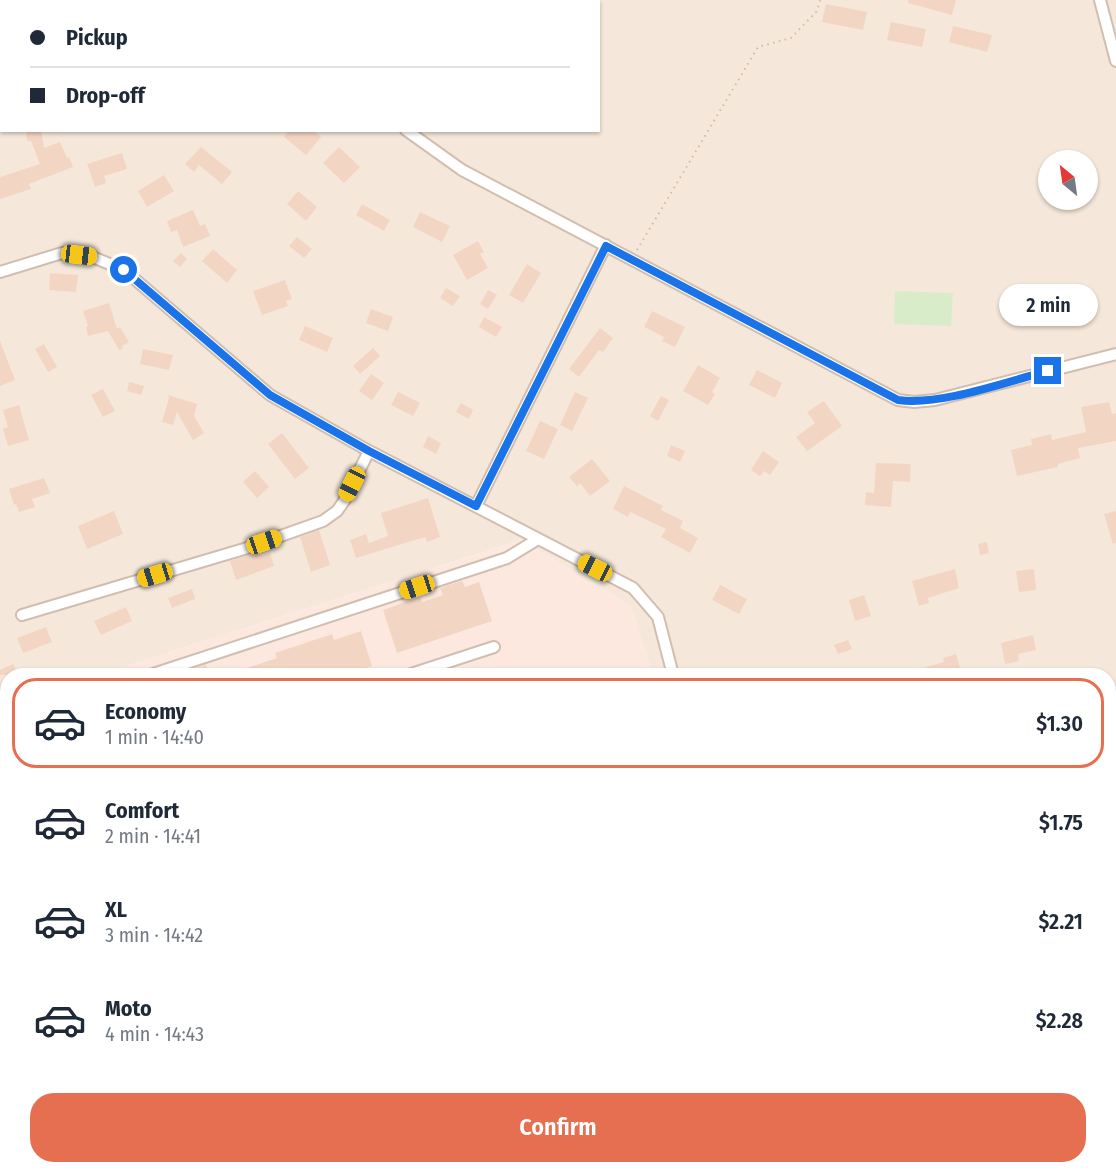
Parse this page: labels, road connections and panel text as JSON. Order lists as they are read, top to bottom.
{
  "north": "top left",
  "page": {
    "banner": ["Pickup", "Drop-off"],
    "bubble": "2 min",
    "list": [
      {
        "name": "Economy",
        "note": "1 min · 14:40",
        "value": "$1.30"
      },
      {
        "name": "Comfort",
        "note": "2 min · 14:41",
        "value": "$1.75"
      },
      {
        "name": "XL",
        "note": "3 min · 14:42",
        "value": "$2.21"
      },
      {
        "name": "Moto",
        "note": "4 min · 14:43",
        "value": "$2.28"
      }
    ],
    "buttons": "Confirm"
  }
}
